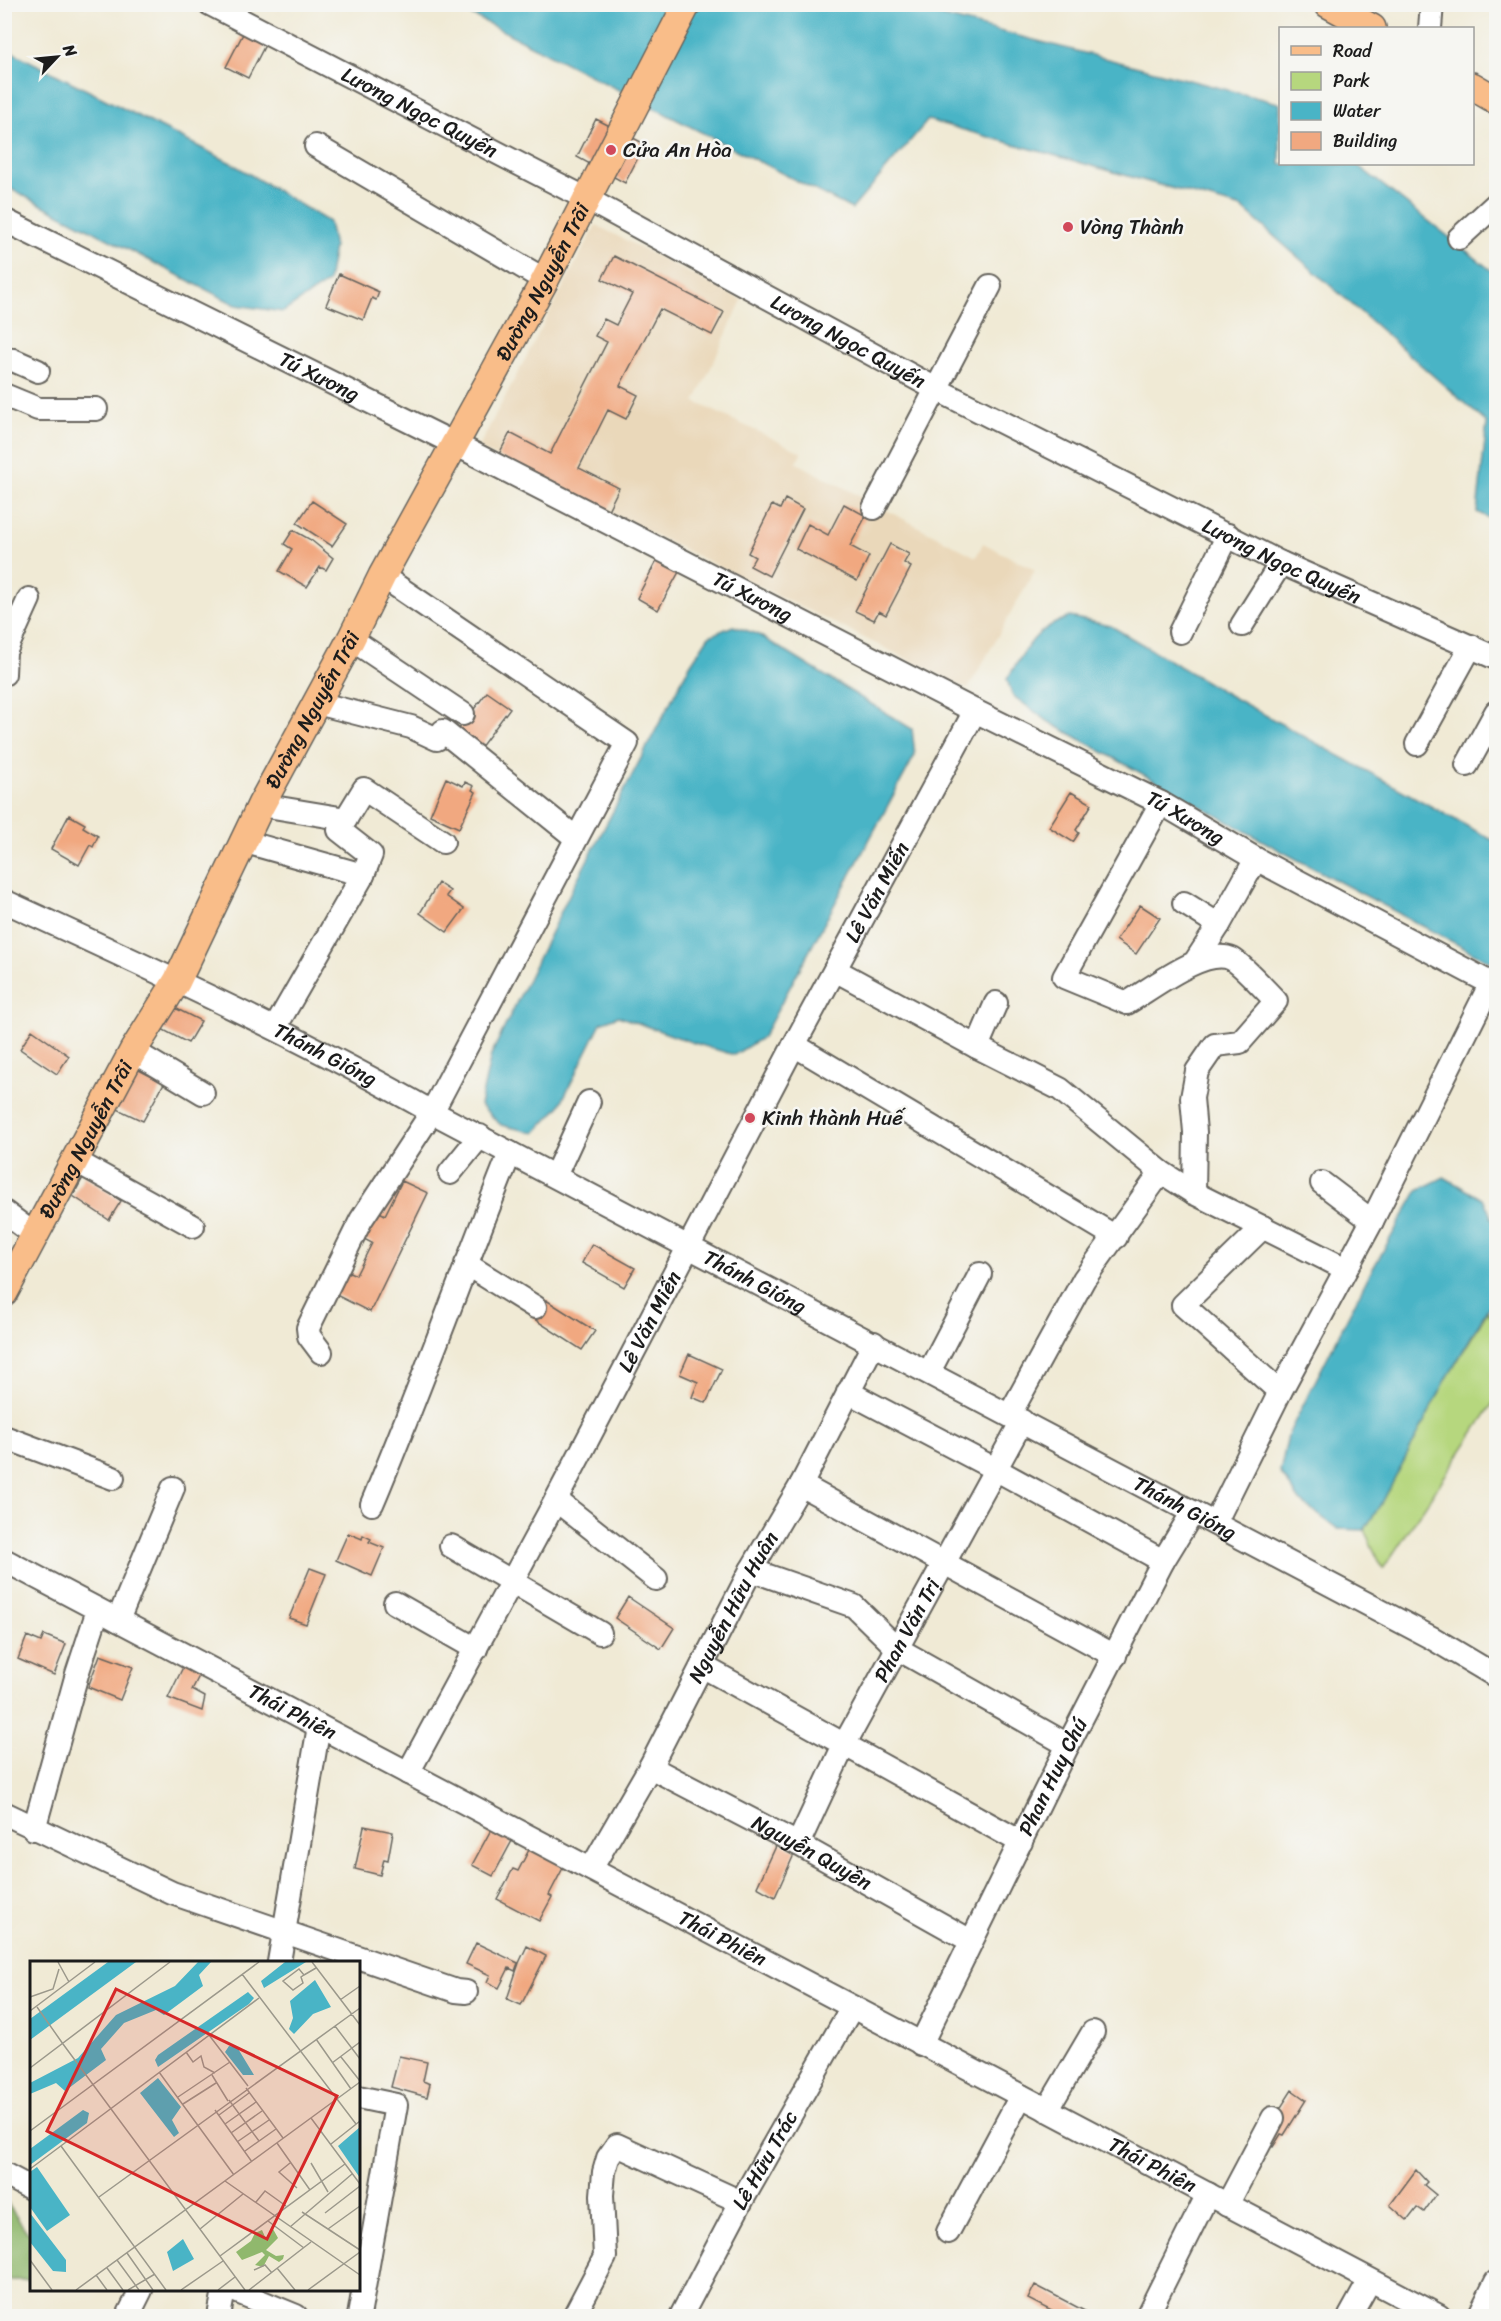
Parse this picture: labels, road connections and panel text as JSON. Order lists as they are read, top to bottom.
{
  "streets": {
    "main road": ["Đường Nguyễn Trãi"],
    "street": [
      "Lương Ngọc Quyến",
      "Tú Xương",
      "Lê Văn Miến",
      "Thánh Gióng",
      "Nguyễn Hữu Huân",
      "Phan Văn Trị",
      "Thái Phiên",
      "Phan Huy Chú",
      "Nguyễn Quyền",
      "Lê Hữu Trác"
    ]
  },
  "crossings": [
    ["Lương Ngọc Quyến", "Đường Nguyễn Trãi"],
    ["Đường Nguyễn Trãi", "Tú Xương"],
    ["Đường Nguyễn Trãi", "Thánh Gióng"],
    ["Tú Xương", "Lê Văn Miến"],
    ["Lê Văn Miến", "Thánh Gióng"],
    ["Lê Văn Miến", "Thái Phiên"],
    ["Thánh Gióng", "Nguyễn Hữu Huân"],
    ["Thánh Gióng", "Phan Văn Trị"],
    ["Thánh Gióng", "Phan Huy Chú"],
    ["Nguyễn Hữu Huân", "Thái Phiên"],
    ["Nguyễn Hữu Huân", "Nguyễn Quyền"],
    ["Phan Văn Trị", "Nguyễn Quyền"],
    ["Thái Phiên", "Phan Huy Chú"],
    ["Thái Phiên", "Lê Hữu Trác"],
    ["Phan Huy Chú", "Nguyễn Quyền"]
  ],
  "places": ["Cửa An Hòa", "Vòng Thành", "Kinh thành Huế"],
  "legend": [
    "Road",
    "Park",
    "Water",
    "Building"
  ],
  "north": "top right"
}
